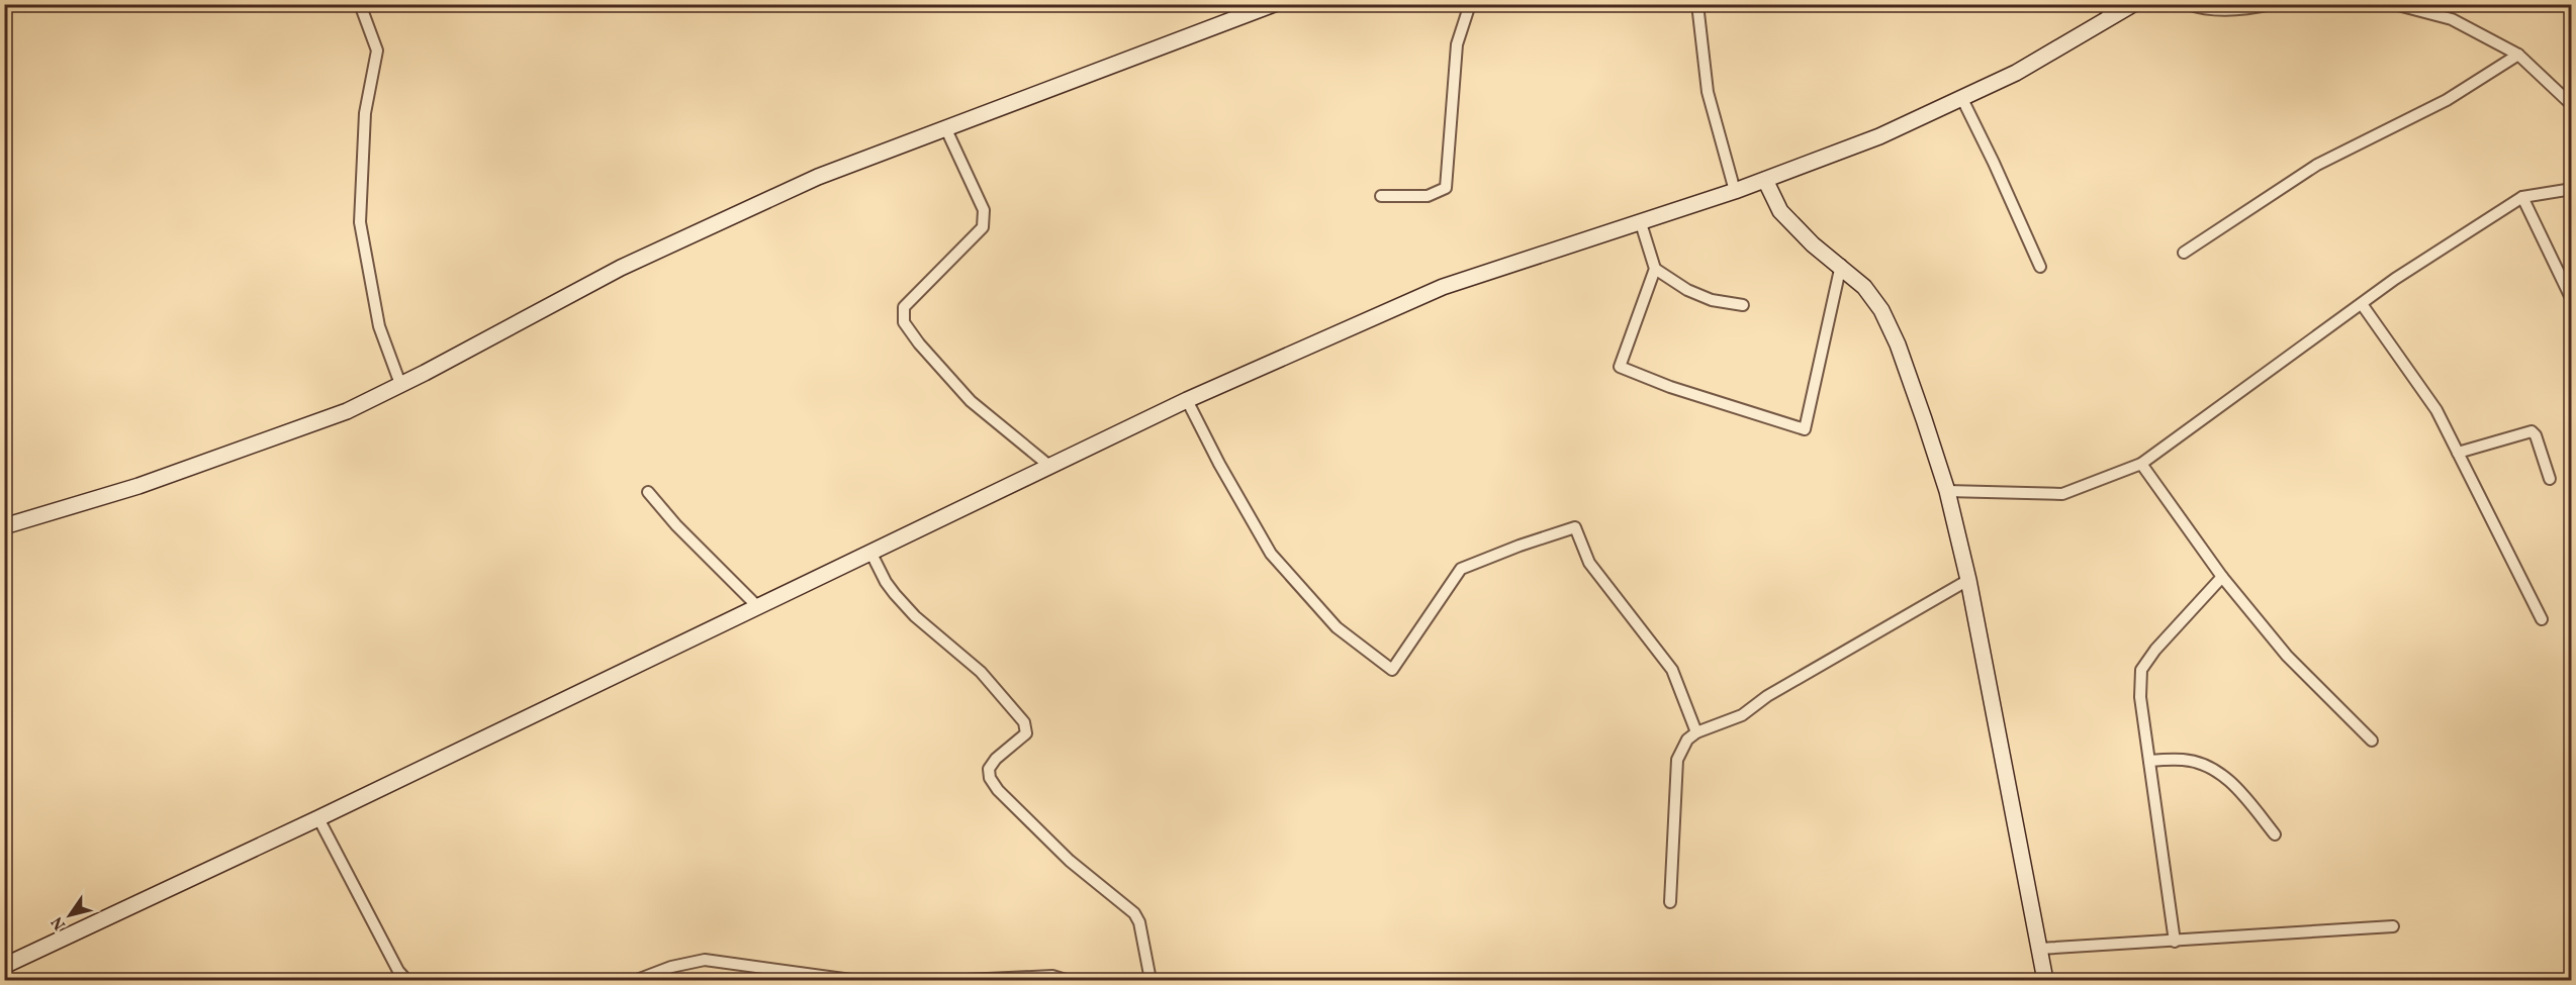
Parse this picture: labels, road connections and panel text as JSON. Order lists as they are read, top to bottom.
{
  "north": "bottom left"
}
